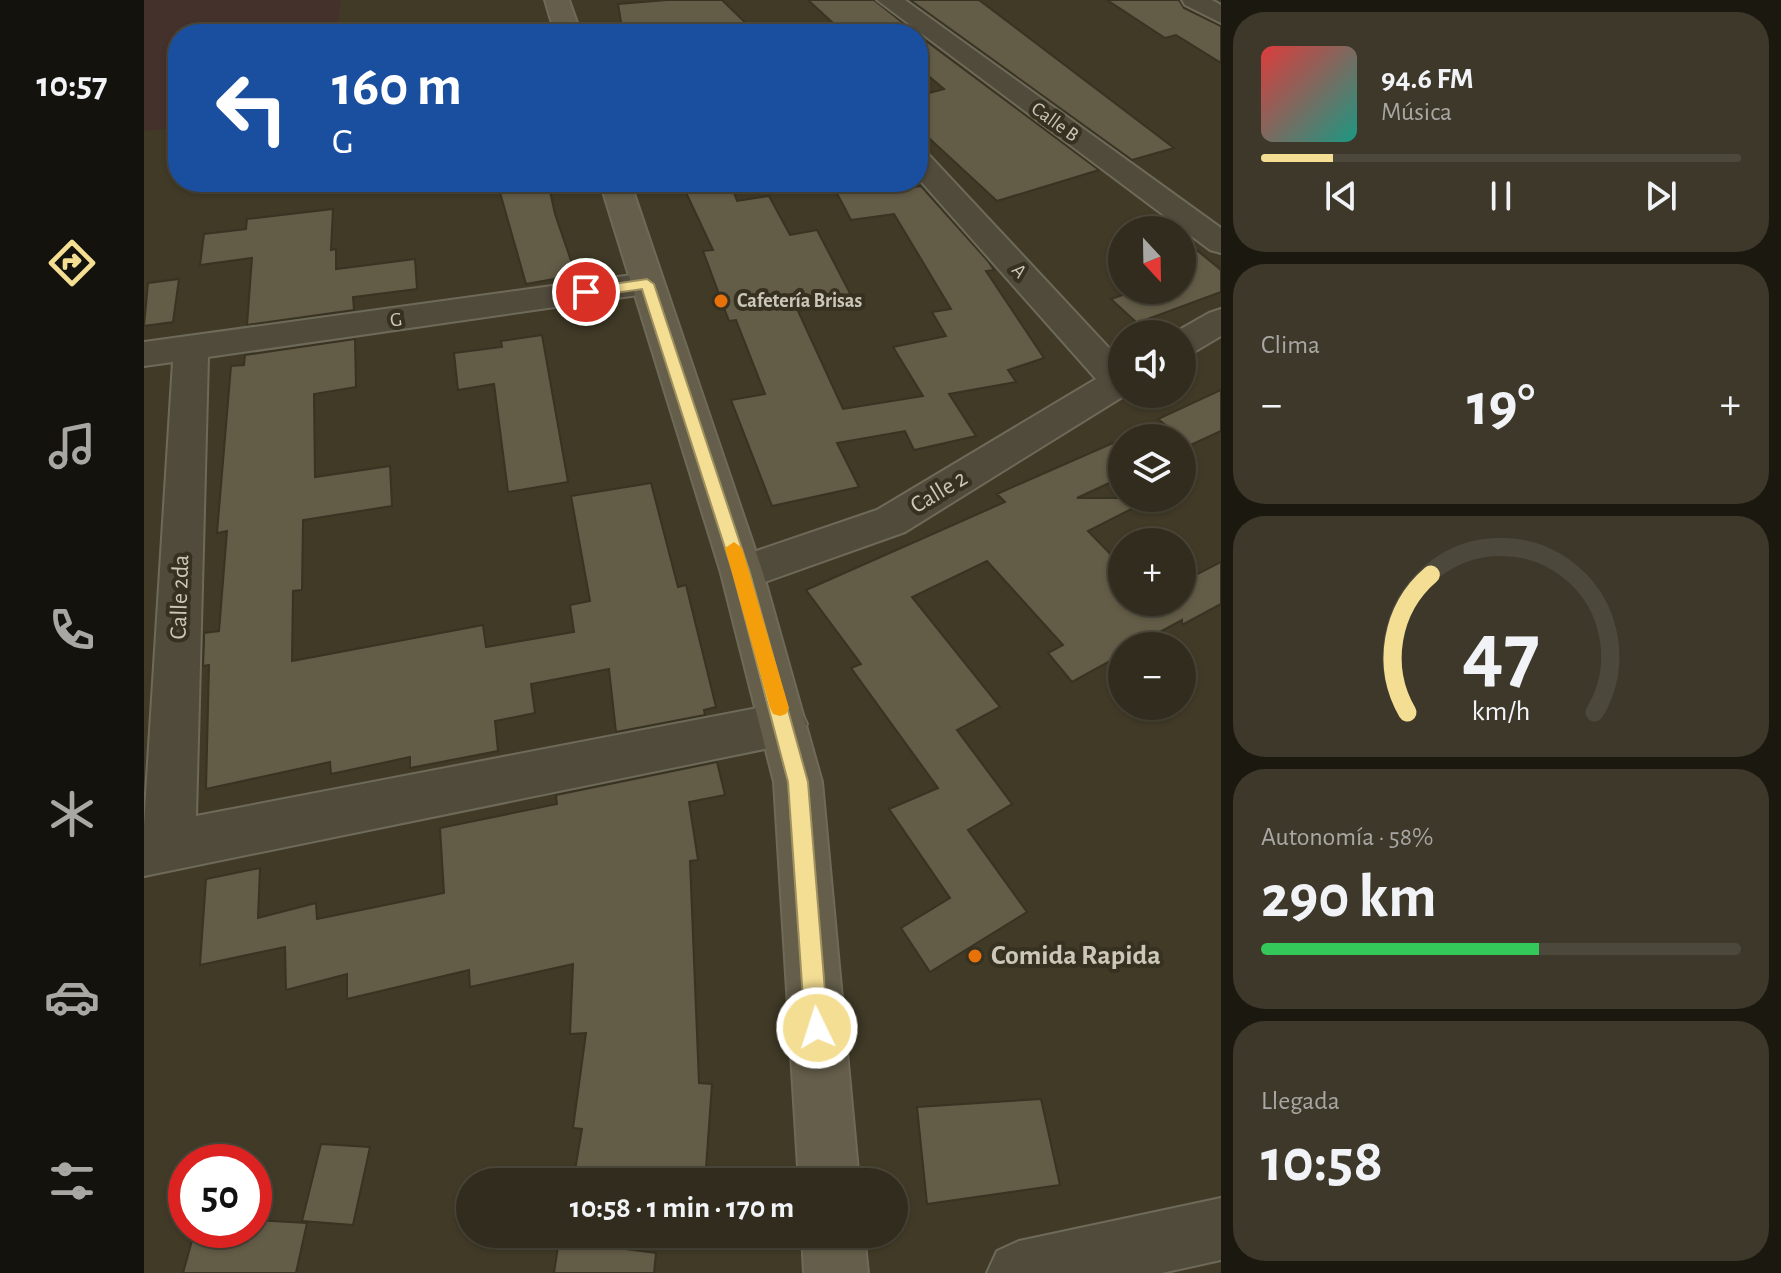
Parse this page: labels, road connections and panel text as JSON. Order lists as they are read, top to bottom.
{
  "streets": {
    "street": [
      "Calle B",
      "A",
      "G",
      "Calle 2",
      "Calle 2da"
    ]
  },
  "crossings": [
    ["G", "Calle 2da"]
  ],
  "places": ["Cafetería Brisas", "Comida Rapida"],
  "north": "bottom",
  "page": {
    "tabs": "10:57",
    "turn": ["160 m", "G"],
    "song": ["94.6 FM", "Música"],
    "map_buttons": ["+", "−"],
    "tile": [
      "Clima",
      ["Autonomía · 58%", "290 km"],
      ["Llegada", "10:58"]
    ],
    "heat": ["−", "19°", "+"],
    "limit": "50",
    "trip": "10:58 · 1 min · 170 m",
    "gauge": ["47", "km/h"]
  }
}
